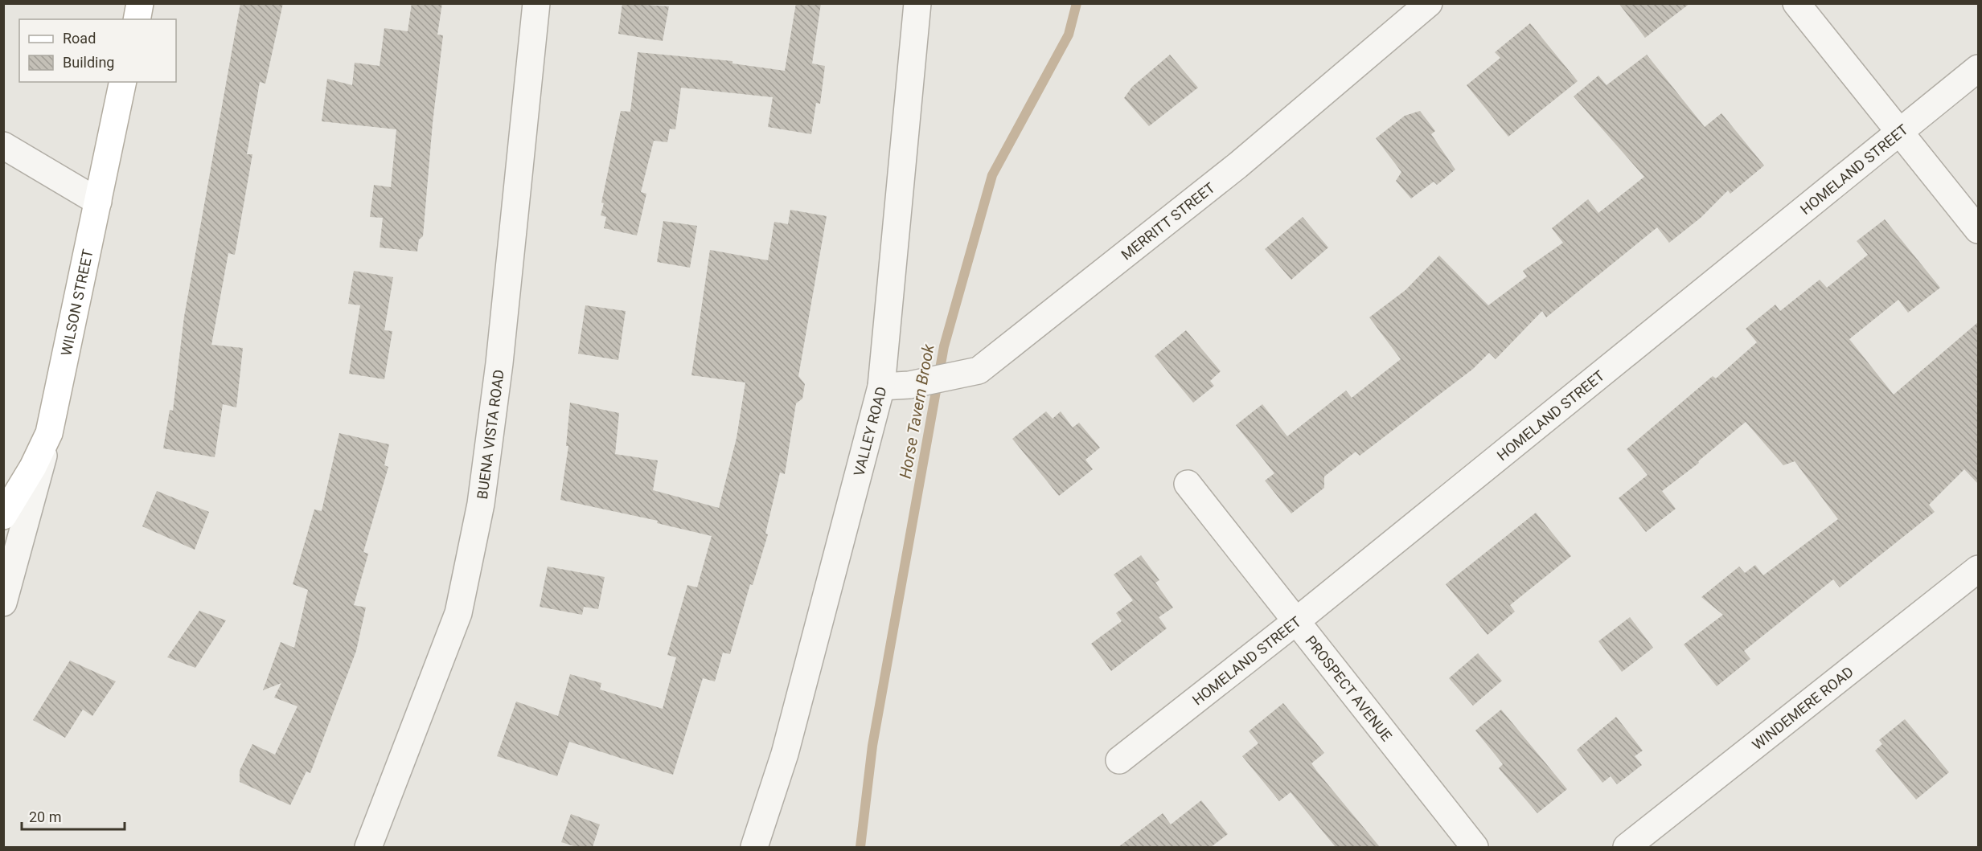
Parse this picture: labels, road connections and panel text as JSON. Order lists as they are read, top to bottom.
{
  "streets": {
    "main road": ["WILSON STREET"],
    "street": [
      "HOMELAND STREET",
      "MERRITT STREET",
      "VALLEY ROAD",
      "BUENA VISTA ROAD",
      "PROSPECT AVENUE",
      "WINDEMERE ROAD"
    ]
  },
  "crossings": [
    ["HOMELAND STREET", "PROSPECT AVENUE"],
    ["MERRITT STREET", "VALLEY ROAD"]
  ],
  "water": ["Horse Tavern Brook"],
  "legend": ["Road", "Building"],
  "scale_bar": "20 m"
}
